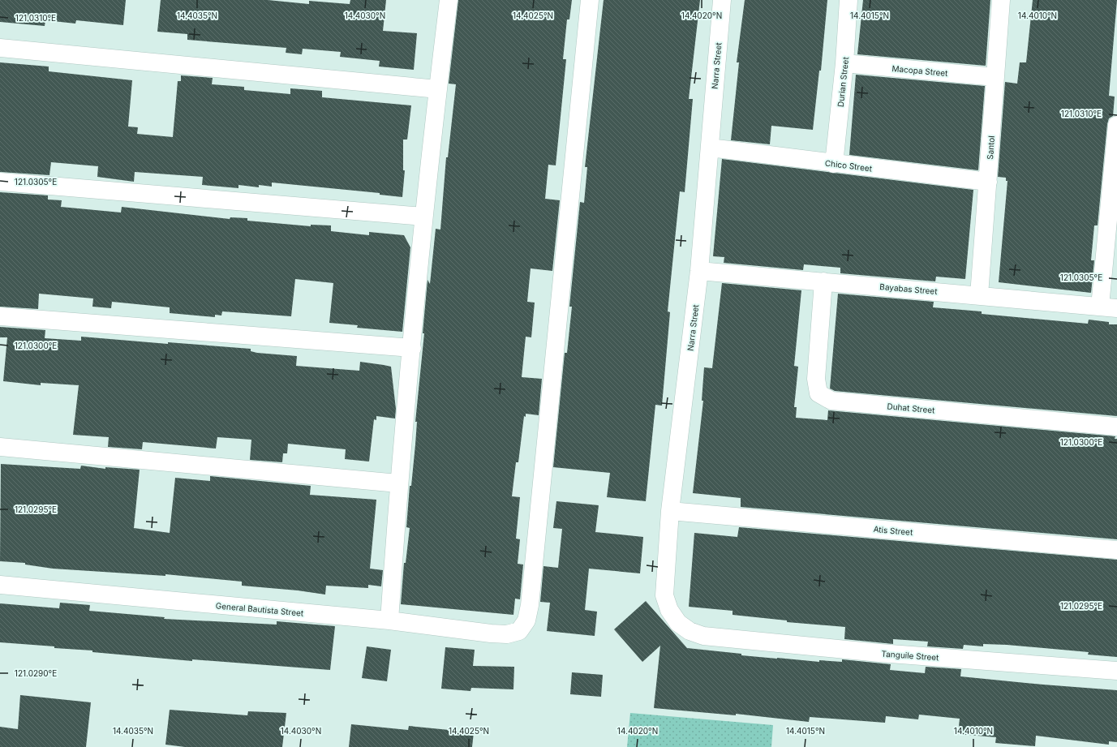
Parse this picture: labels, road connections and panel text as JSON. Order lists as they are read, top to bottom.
{
  "streets": {
    "street": [
      "Narra Street",
      "Macopa Street",
      "Durian Street",
      "Santol",
      "Chico Street",
      "Bayabas Street",
      "Duhat Street",
      "Atis Street",
      "General Bautista Street",
      "Tanguile Street"
    ]
  },
  "crossings": [
    ["Narra Street", "Chico Street"],
    ["Narra Street", "Bayabas Street"],
    ["Narra Street", "Atis Street"],
    ["Narra Street", "Tanguile Street"],
    ["Macopa Street", "Durian Street"],
    ["Macopa Street", "Santol"],
    ["Durian Street", "Chico Street"],
    ["Santol", "Chico Street"],
    ["Santol", "Bayabas Street"],
    ["Bayabas Street", "Duhat Street"]
  ],
  "coordinates": [
    "14.4035°N",
    "14.4030°N",
    "14.4020°N",
    "14.4015°N",
    "14.4025°N",
    "14.4010°N",
    "121.0310°E",
    "121.0305°E",
    "121.0300°E",
    "121.0295°E",
    "121.0290°E"
  ]
}
